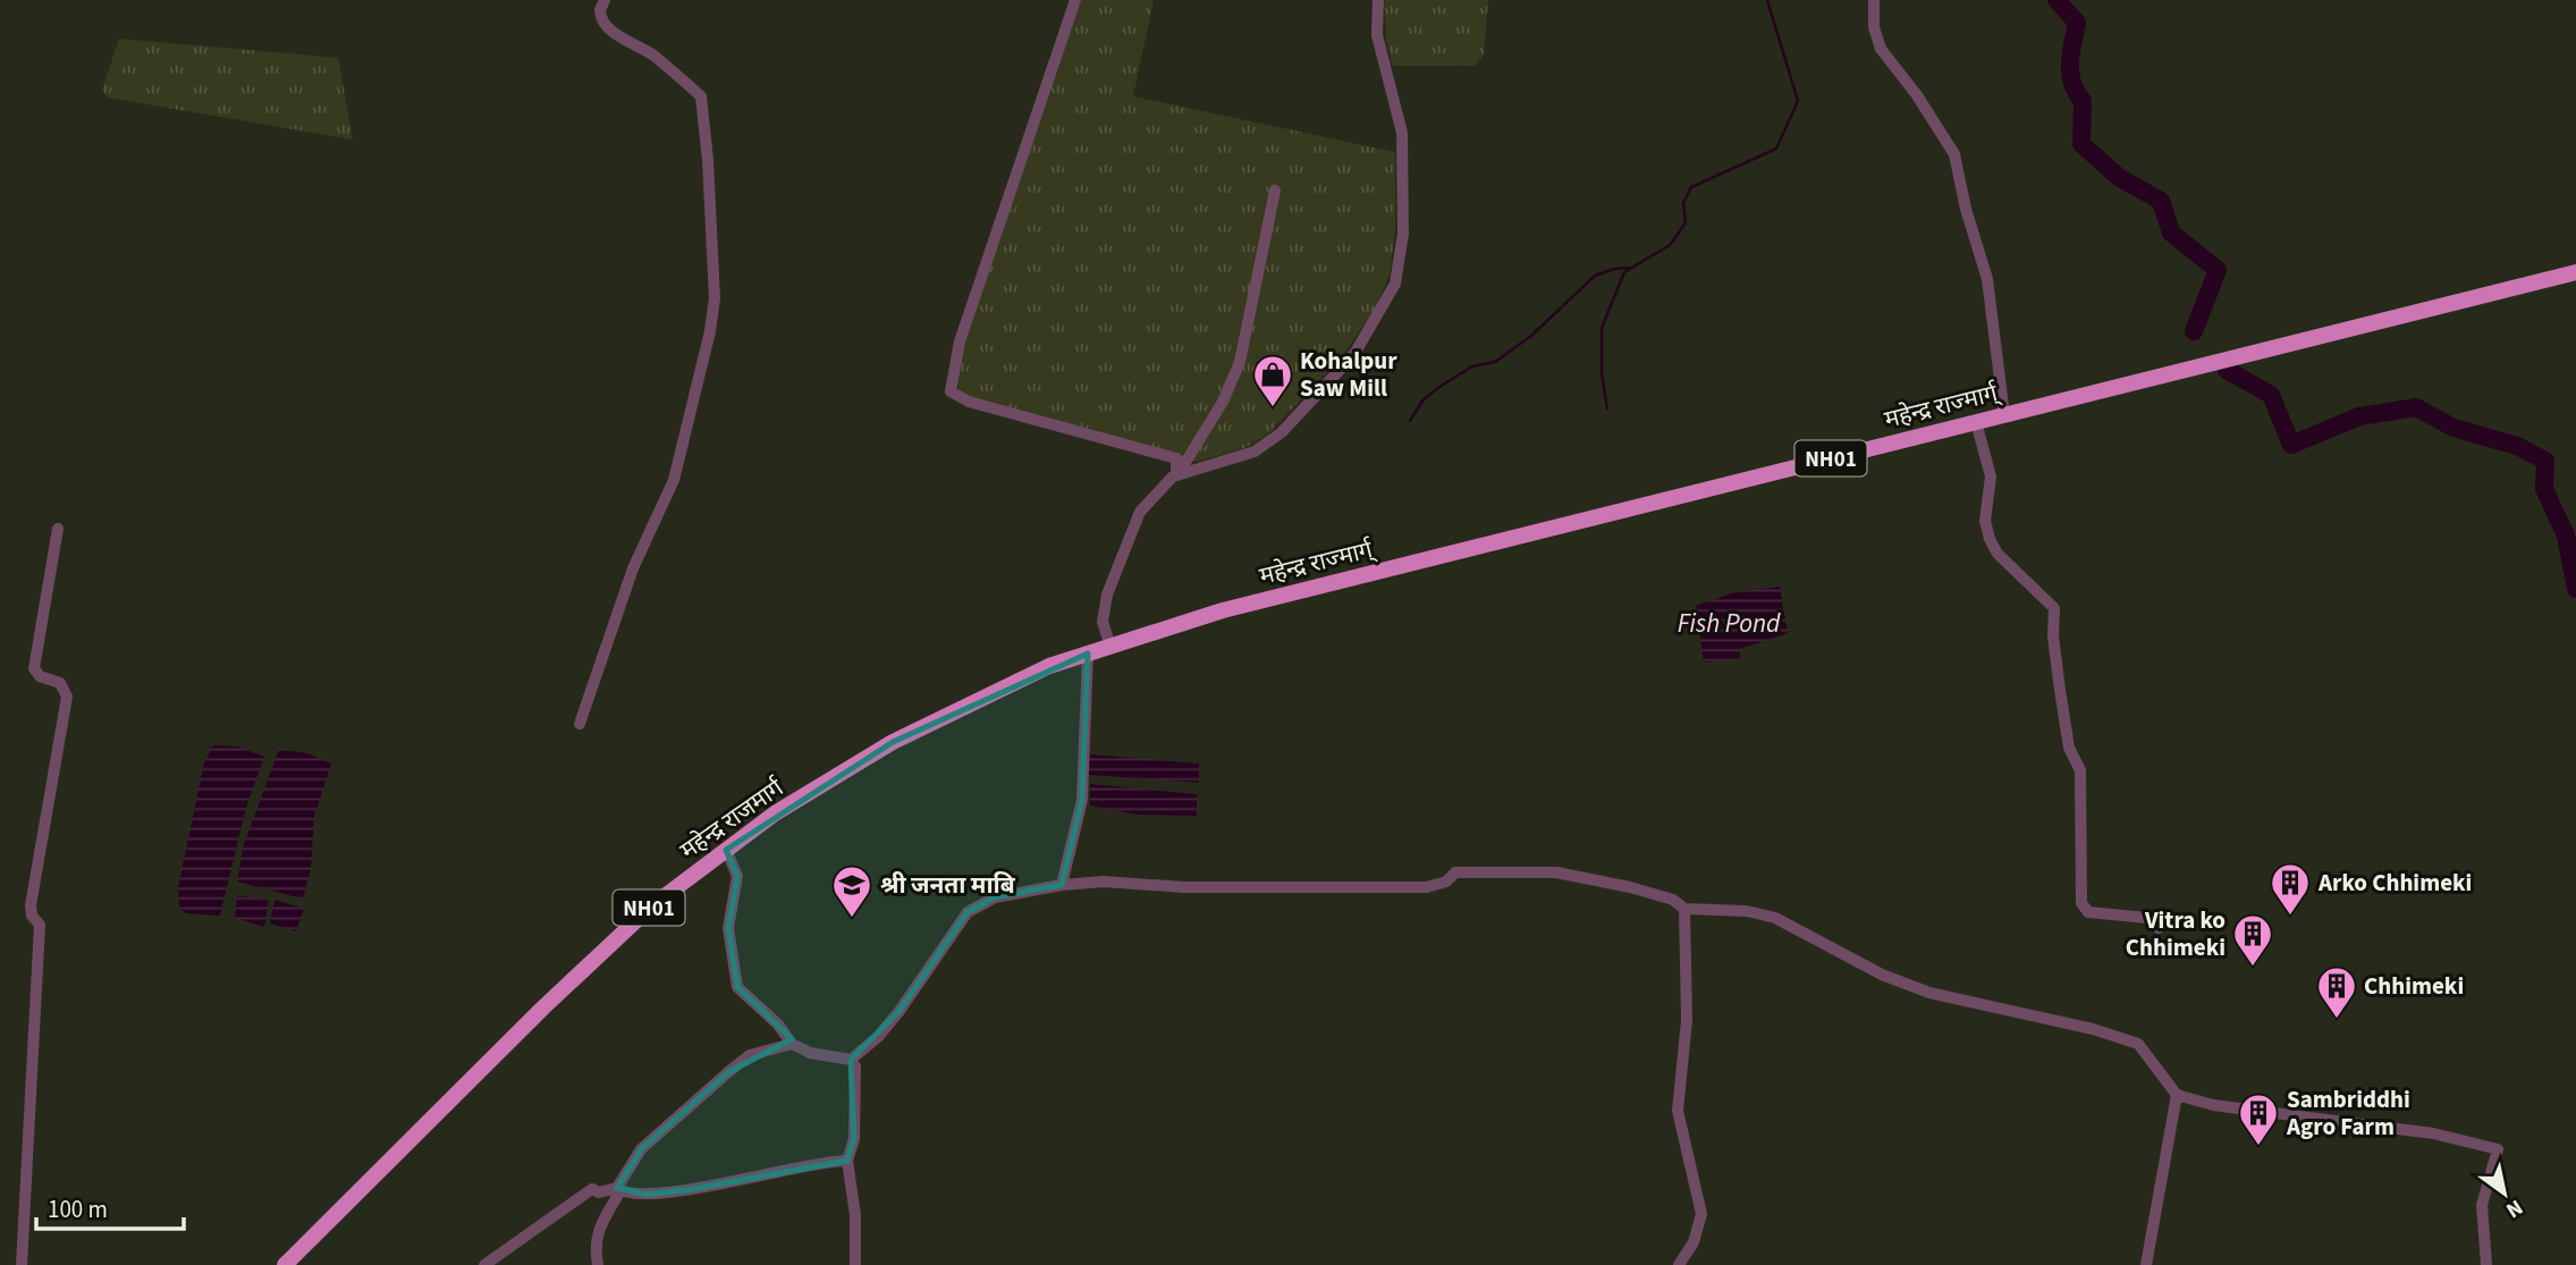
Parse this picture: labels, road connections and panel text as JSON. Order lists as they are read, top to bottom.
{
  "streets": {
    "highway": ["महेन्द्र राज्मार्ग्", "NH01", "महेन्द्र राजमार्ग"]
  },
  "crossings": [
    ["महेन्द्र राज्मार्ग्", "महेन्द्र राजमार्ग"]
  ],
  "water": ["Fish Pond"],
  "places": {
    "shop": ["Kohalpur Saw Mill"],
    "building": [
      "Arko Chhimeki",
      "Vitra ko Chhimeki",
      "Chhimeki",
      "Sambriddhi Agro Farm"
    ],
    "school or university": ["श्री जनता माबि"]
  },
  "scale_bar": "100 m",
  "north": "bottom right"
}
